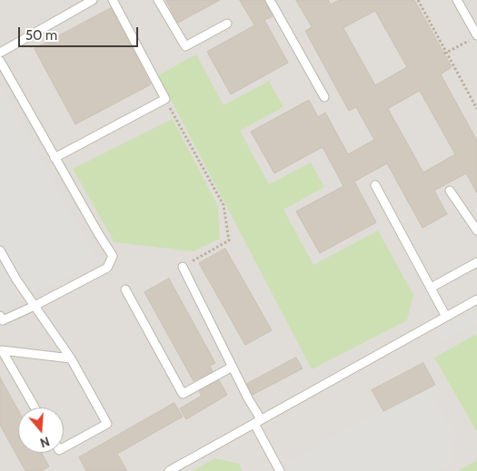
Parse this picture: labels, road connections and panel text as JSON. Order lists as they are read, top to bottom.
{
  "scale_bar": "50 m",
  "north": "bottom"
}
